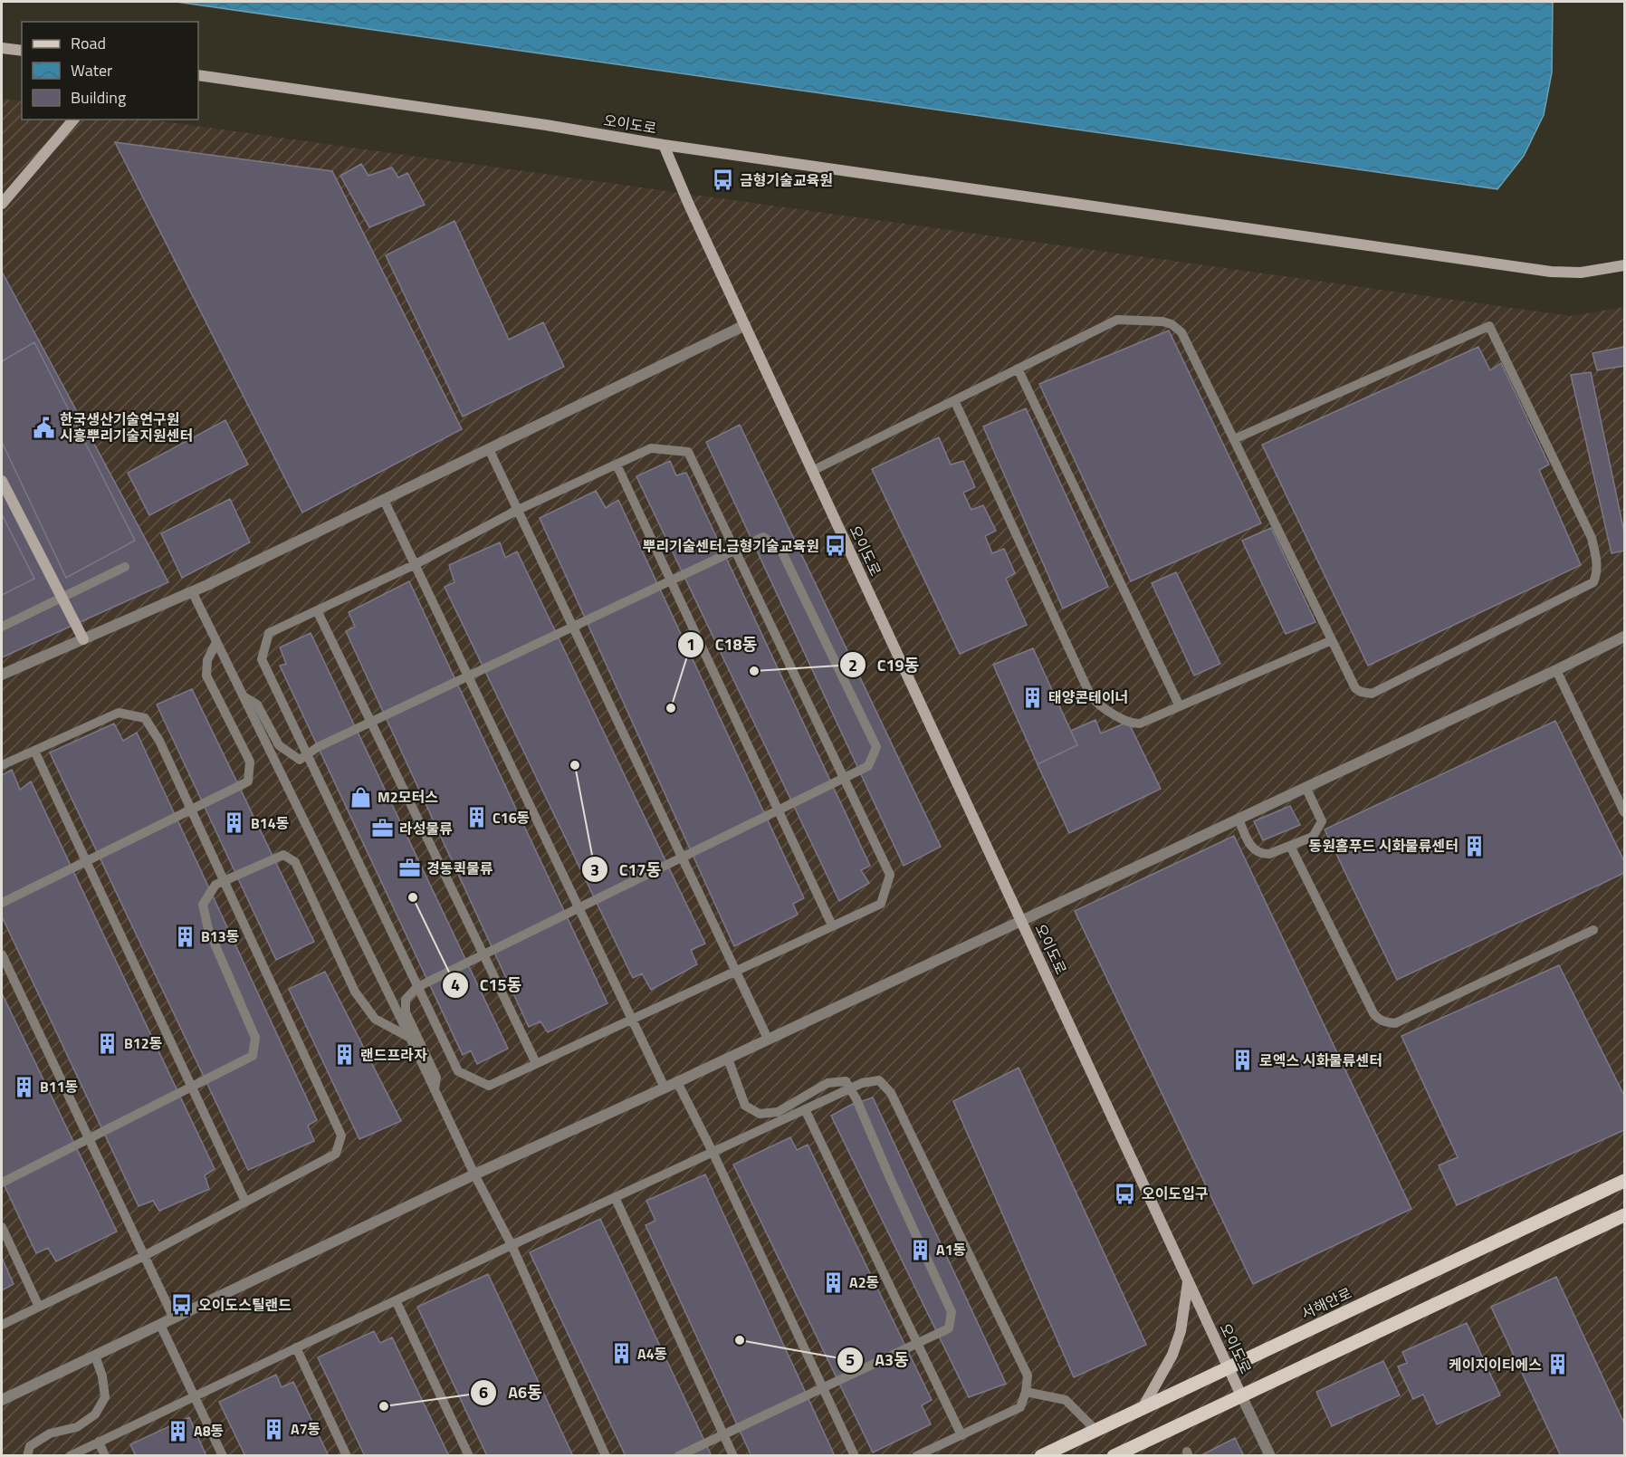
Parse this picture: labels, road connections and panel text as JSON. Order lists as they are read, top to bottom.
{
  "streets": {
    "main road": ["오이도로", "서해안로"]
  },
  "crossings": [
    ["오이도로", "서해안로"]
  ],
  "places": {
    "bus stop": [
      "금형기술교육원",
      "뿌리기술센터.금형기술교육원",
      "오이도입구",
      "오이도스틸랜드"
    ],
    "public building": ["한국생산기술연구원 시흥뿌리기술지원센터"],
    "other": [
      "C19동",
      "C18동",
      "C17동",
      "C15동",
      "A3동",
      "A6동"
    ],
    "building": [
      "태양콘테이너",
      "C16동",
      "B14동",
      "동원홈푸드 시화물류센터",
      "B13동",
      "B12동",
      "랜드프라자",
      "로엑스 시화물류센터",
      "B11동",
      "A1동",
      "A2동",
      "A4동",
      "케이지이티에스",
      "A7동",
      "A8동"
    ],
    "shop": ["M2모터스"],
    "office": ["라성물류", "경동퀵물류"]
  },
  "legend": ["Road", "Water", "Building"]
}
